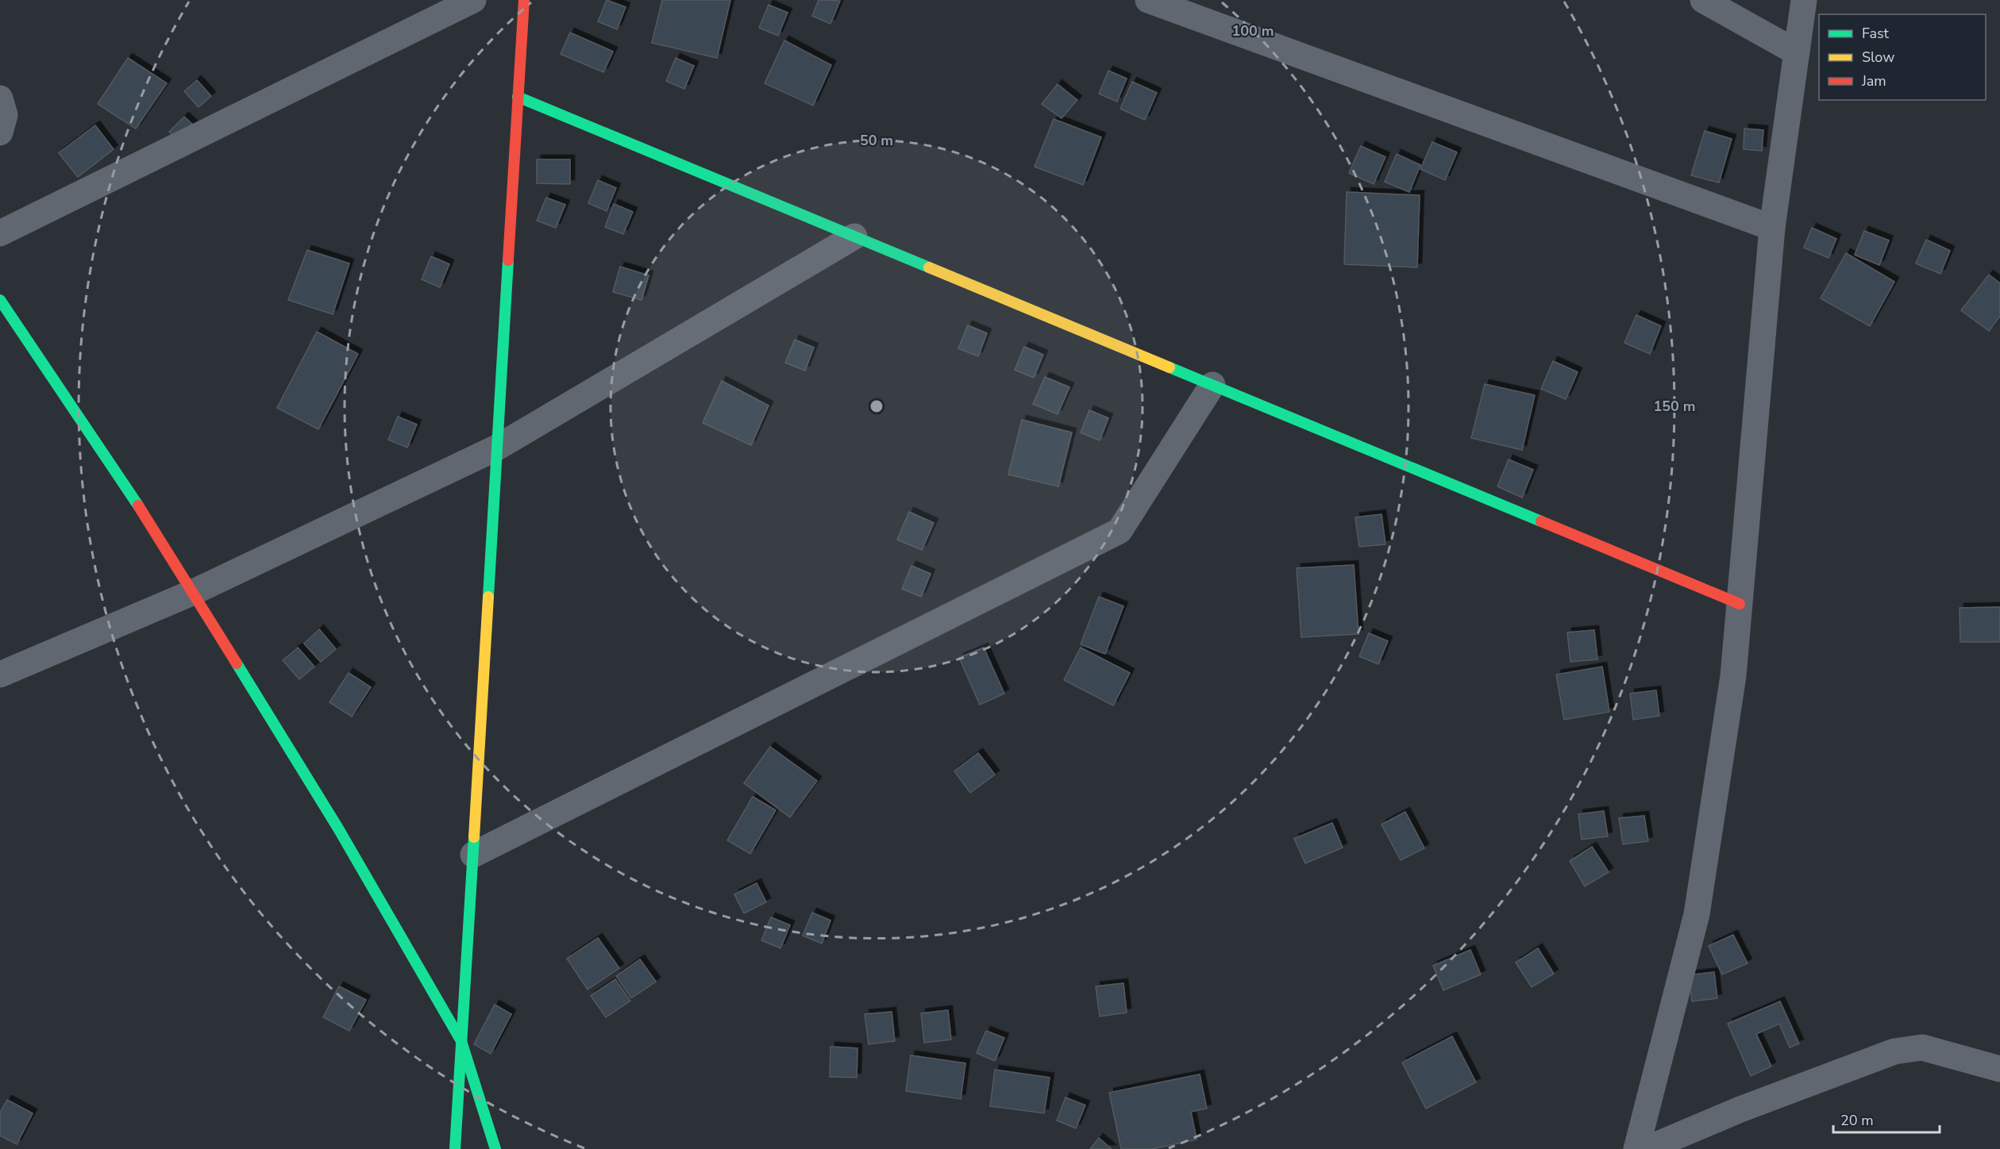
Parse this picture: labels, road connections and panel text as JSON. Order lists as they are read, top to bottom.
{
  "legend": ["Fast", "Slow", "Jam"],
  "scale_bar": "20 m",
  "rings": ["100 m", "50 m", "150 m"]
}
